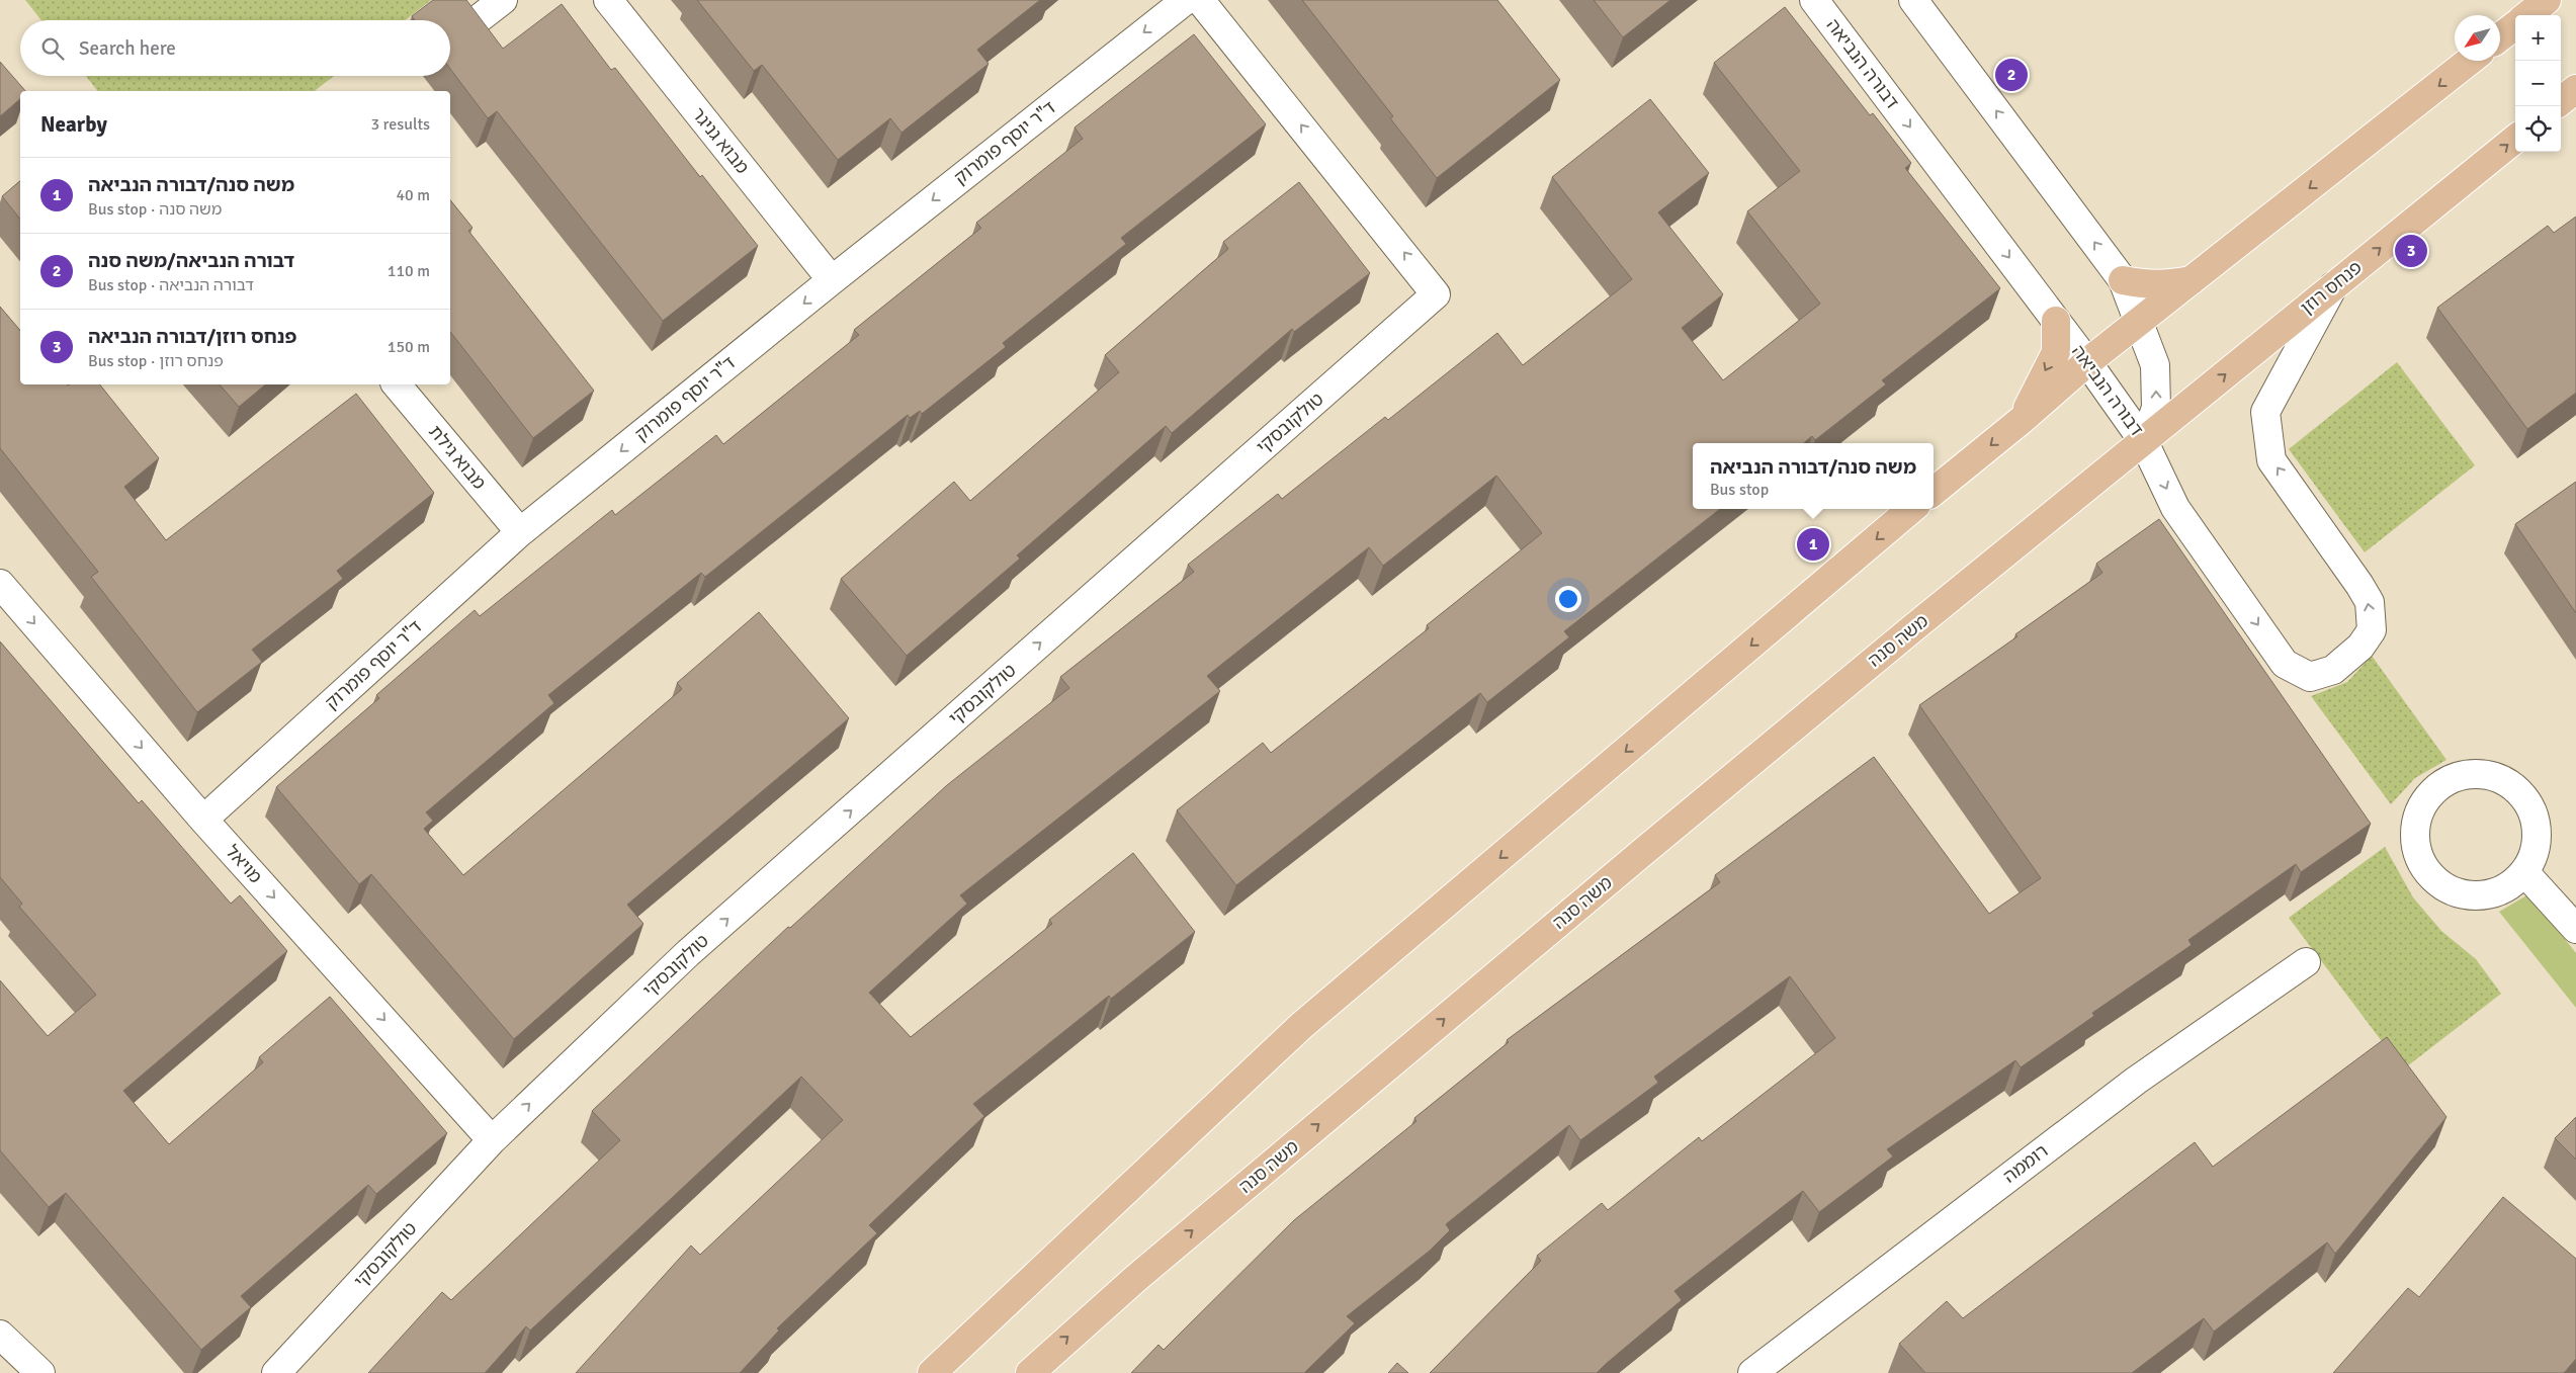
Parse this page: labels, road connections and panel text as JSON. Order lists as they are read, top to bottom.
{
  "streets": {
    "main road": ["פנחס רוזן", "משה סנה"],
    "street": [
      "דבורה הנביאה",
      "מבוא גניגר",
      "ד\"ר יוסף פומרוק",
      "טולקובסקי",
      "מבוא גילת",
      "מויאל",
      "רוממה"
    ]
  },
  "crossings": [
    ["דבורה הנביאה", "פנחס רוזן"],
    ["דבורה הנביאה", "משה סנה"],
    ["מבוא גניגר", "ד\"ר יוסף פומרוק"],
    ["ד\"ר יוסף פומרוק", "מבוא גילת"],
    ["ד\"ר יוסף פומרוק", "מויאל"],
    ["פנחס רוזן", "משה סנה"],
    ["טולקובסקי", "מויאל"]
  ],
  "one_way": ["ד\"ר יוסף פומרוק", "טולקובסקי", "מויאל"],
  "north": "bottom left",
  "page": {
    "map_buttons": ["+", "−"],
    "search": "Search here",
    "pins": ["2", "3", "1"],
    "heading": ["Nearby", "3 results"],
    "list": [
      {
        "mark": "1",
        "name": "משה סנה/דבורה הנביאה",
        "note": "Bus stop · משה סנה",
        "value": "40 m"
      },
      {
        "mark": "2",
        "name": "דבורה הנביאה/משה סנה",
        "note": "Bus stop · דבורה הנביאה",
        "value": "110 m"
      },
      {
        "mark": "3",
        "name": "פנחס רוזן/דבורה הנביאה",
        "note": "Bus stop · פנחס רוזן",
        "value": "150 m"
      }
    ],
    "popup": ["משה סנה/דבורה הנביאה", "Bus stop"]
  }
}
